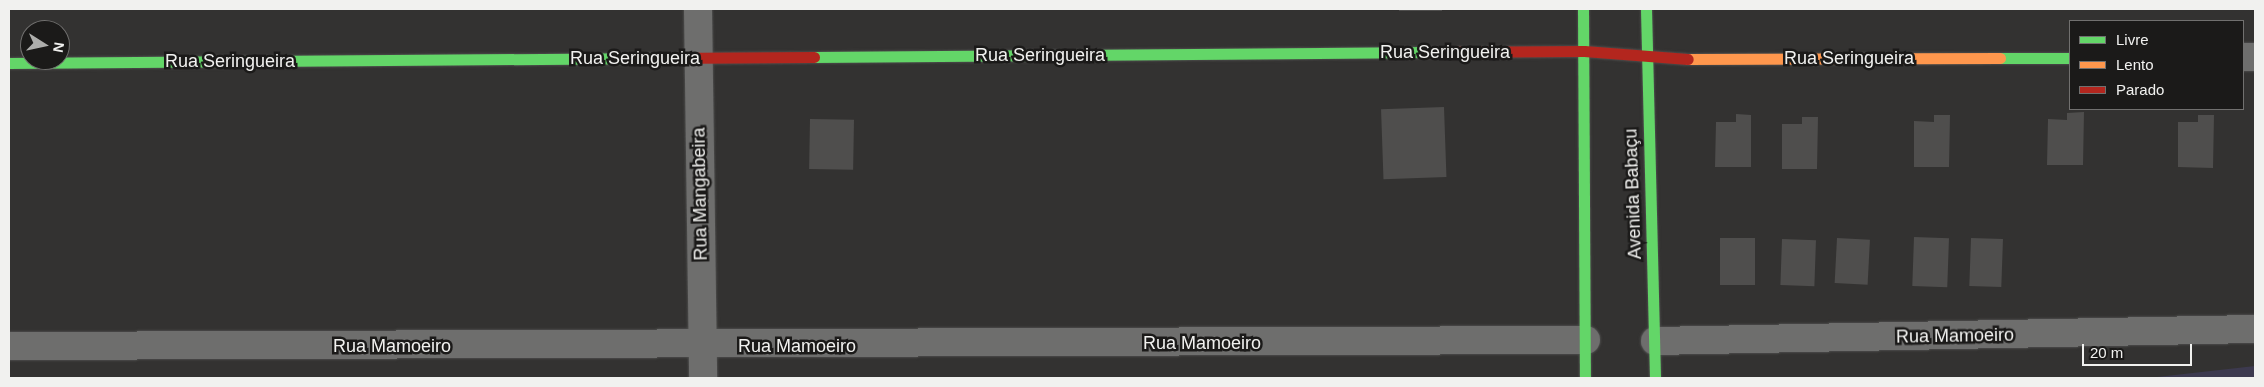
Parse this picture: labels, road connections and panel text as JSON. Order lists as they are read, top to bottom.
{
  "streets": {
    "street": [
      "Rua Seringueira",
      "Rua Mangabeira",
      "Avenida Babaçu",
      "Rua Mamoeiro"
    ]
  },
  "crossings": [
    ["Rua Seringueira", "Rua Mangabeira"],
    ["Rua Seringueira", "Avenida Babaçu"],
    ["Rua Mangabeira", "Rua Mamoeiro"],
    ["Avenida Babaçu", "Rua Mamoeiro"]
  ],
  "legend": ["Livre", "Lento", "Parado"],
  "scale_bar": "20 m",
  "north": "right"
}
